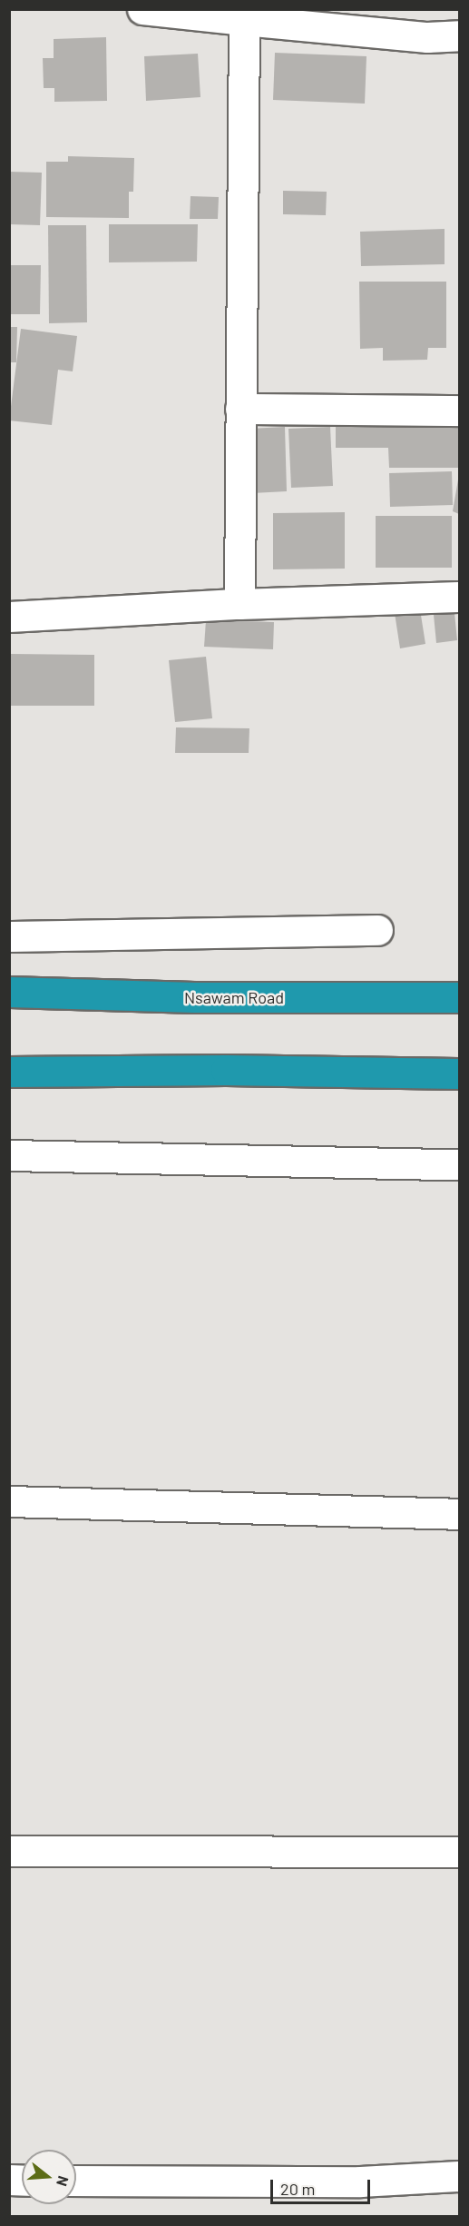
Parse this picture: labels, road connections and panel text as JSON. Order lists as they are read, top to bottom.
{
  "streets": {
    "highway": ["Nsawam Road"]
  },
  "scale_bar": "20 m",
  "north": "right"
}
